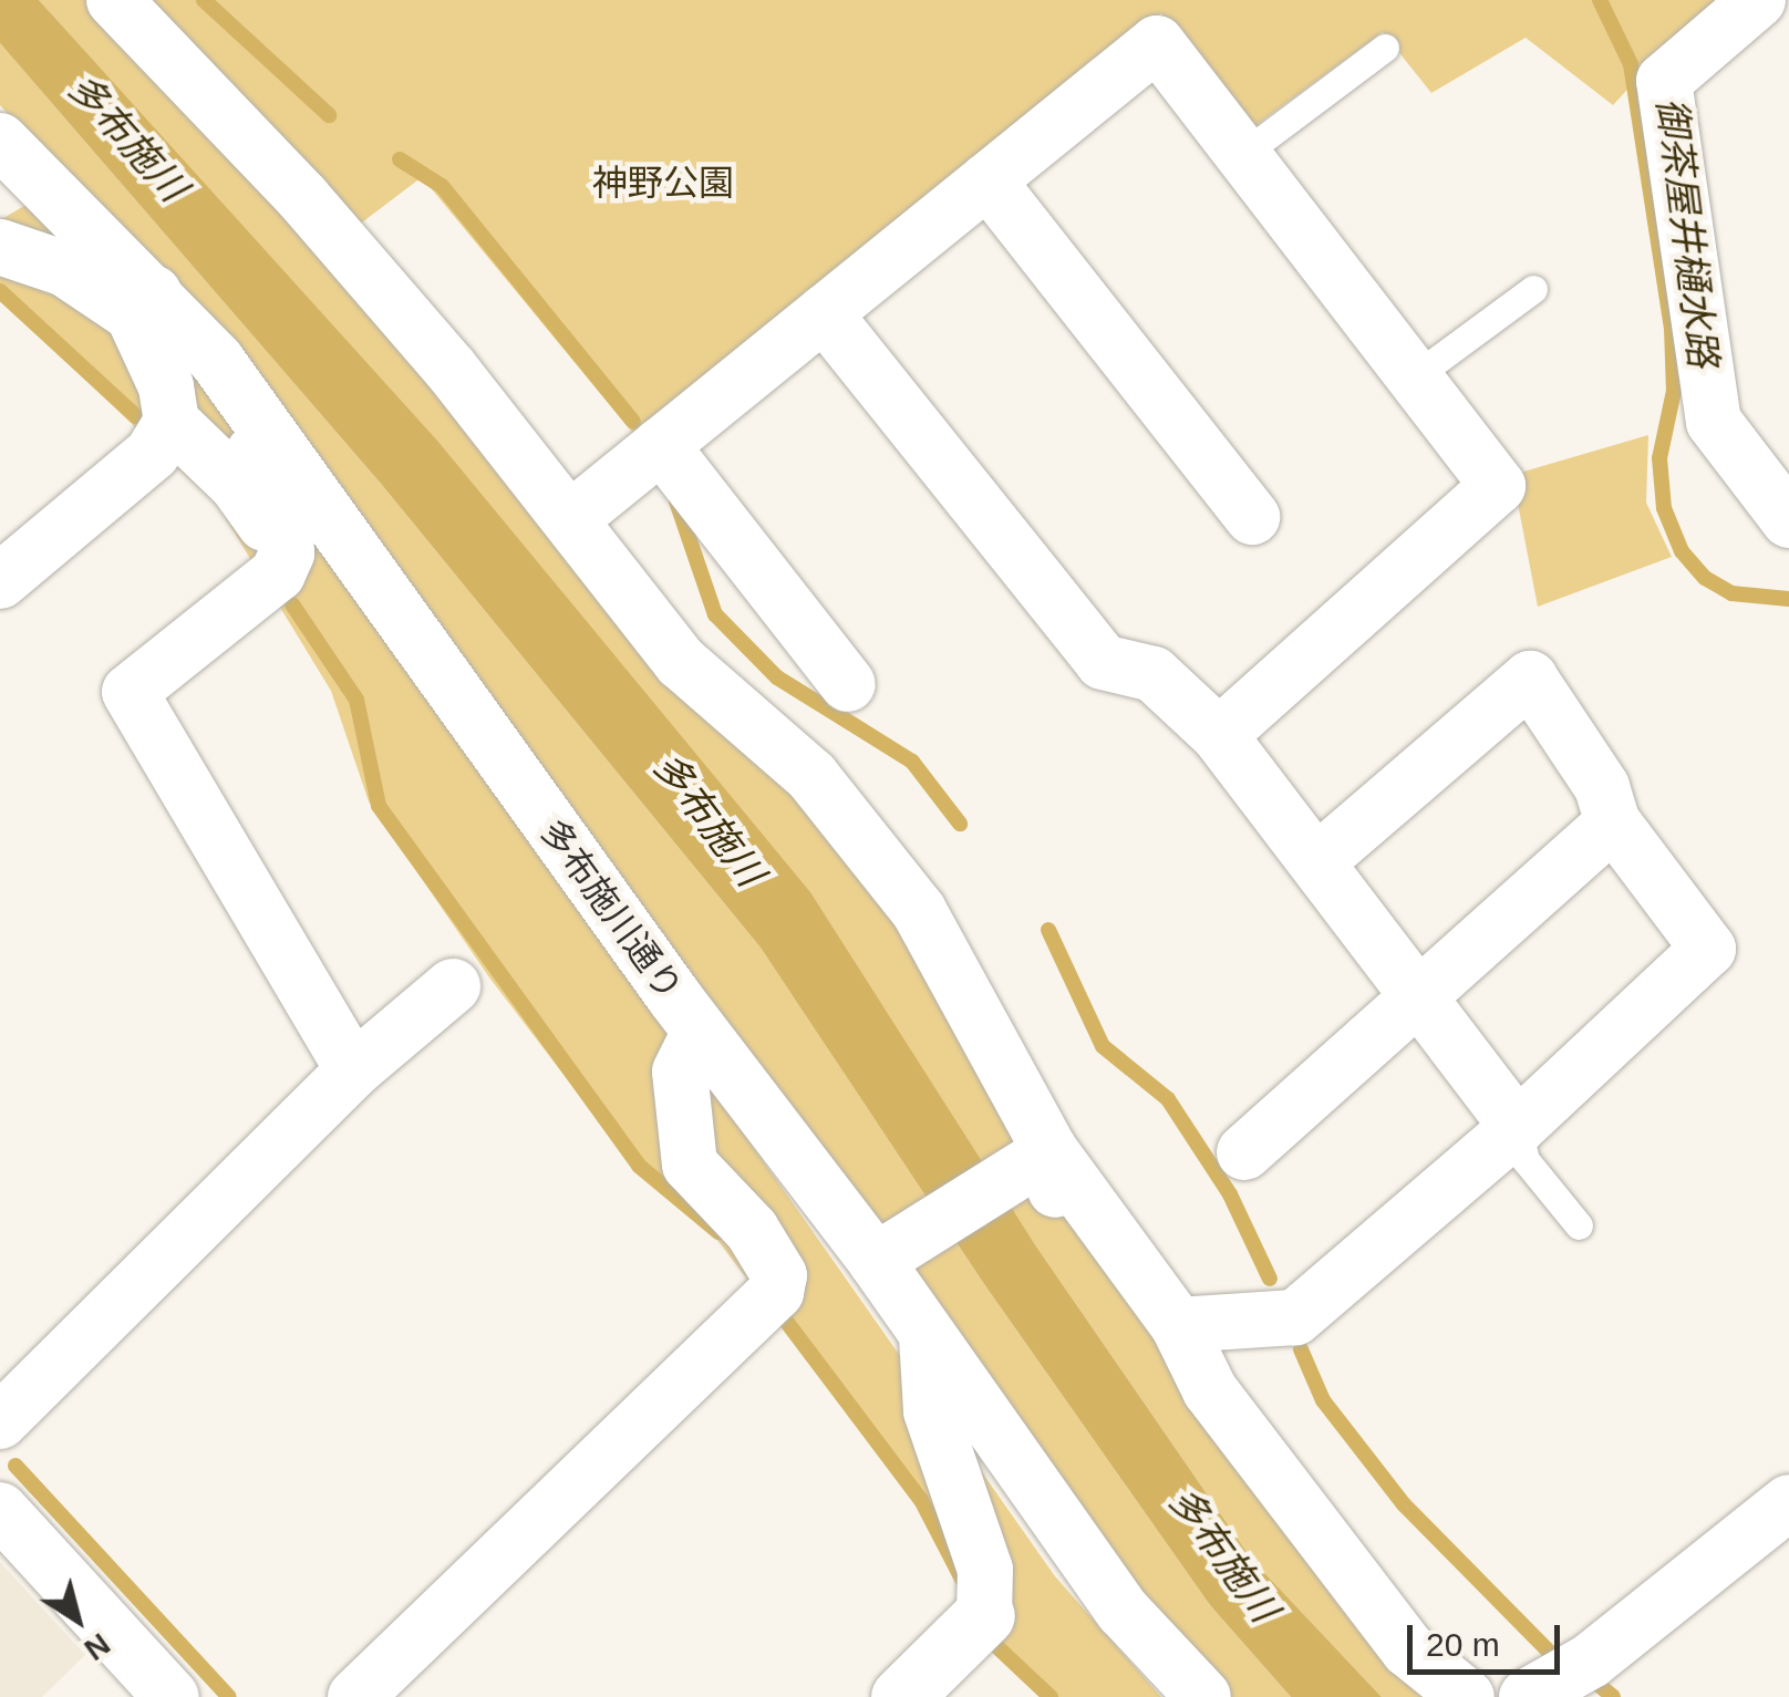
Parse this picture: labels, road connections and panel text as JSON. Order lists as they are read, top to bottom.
{
  "streets": {
    "street": ["多布施川通り"]
  },
  "water": ["多布施川", "御茶屋井樋水路"],
  "parks": ["神野公園"],
  "scale_bar": "20 m",
  "north": "bottom right"
}
